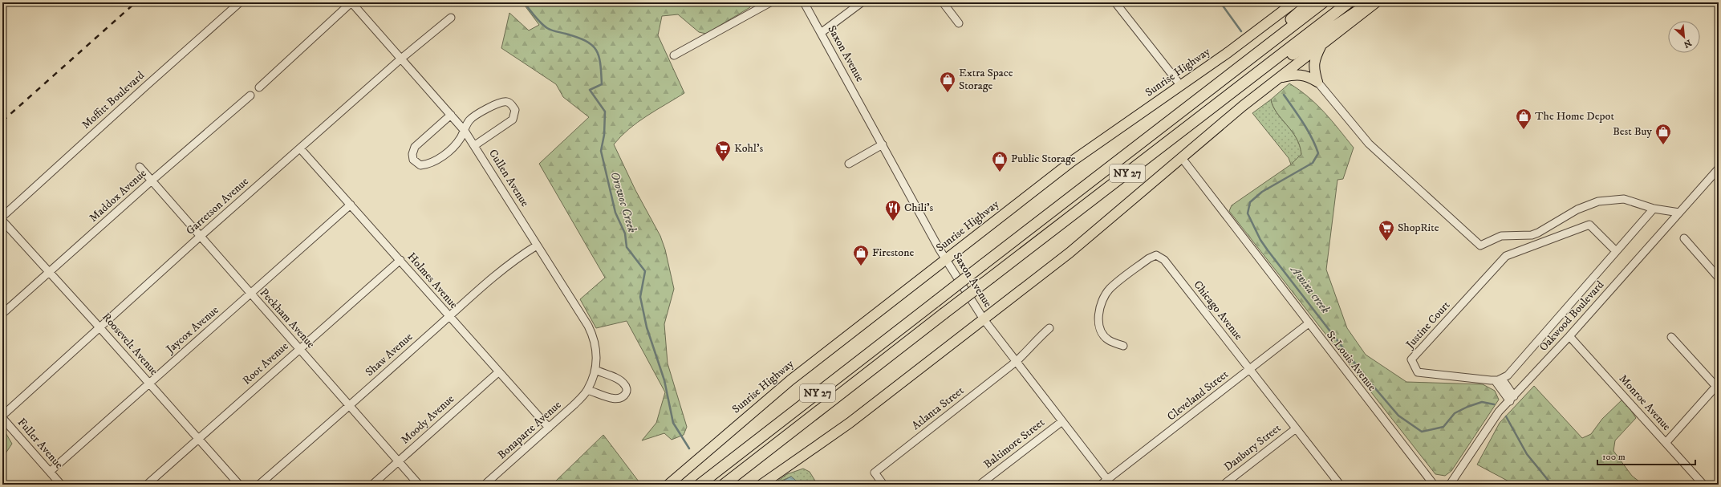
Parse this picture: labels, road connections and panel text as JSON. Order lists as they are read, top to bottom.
{
  "streets": {
    "highway": ["NY 27"],
    "main road": ["Sunrise Highway"],
    "street": [
      "Saxon Avenue",
      "Moffitt Boulevard",
      "Cullen Avenue",
      "Maddox Avenue",
      "Garretson Avenue",
      "Holmes Avenue",
      "Chicago Avenue",
      "Oakwood Boulevard",
      "Peckham Avenue",
      "Justine Court",
      "Jaycox Avenue",
      "Roosevelt Avenue",
      "Shaw Avenue",
      "St Louis Avenue",
      "Root Avenue",
      "Cleveland Street",
      "Monroe Avenue",
      "Atlanta Street",
      "Moody Avenue",
      "Bonaparte Avenue",
      "Fuller Avenue",
      "Baltimore Street",
      "Danbury Street"
    ]
  },
  "crossings": [
    ["Saxon Avenue", "Sunrise Highway"],
    ["Saxon Avenue", "Cleveland Street"],
    ["Saxon Avenue", "Atlanta Street"],
    ["Saxon Avenue", "Baltimore Street"],
    ["Cullen Avenue", "Garretson Avenue"],
    ["Cullen Avenue", "Shaw Avenue"],
    ["Cullen Avenue", "Bonaparte Avenue"],
    ["Maddox Avenue", "Peckham Avenue"],
    ["Maddox Avenue", "Roosevelt Avenue"],
    ["Garretson Avenue", "Holmes Avenue"],
    ["Garretson Avenue", "Peckham Avenue"],
    ["Garretson Avenue", "Roosevelt Avenue"],
    ["Garretson Avenue", "Fuller Avenue"],
    ["Holmes Avenue", "Jaycox Avenue"],
    ["Holmes Avenue", "Shaw Avenue"],
    ["Holmes Avenue", "Root Avenue"],
    ["Holmes Avenue", "Moody Avenue"],
    ["Holmes Avenue", "Bonaparte Avenue"],
    ["Chicago Avenue", "Cleveland Street"],
    ["Chicago Avenue", "Danbury Street"],
    ["Oakwood Boulevard", "Monroe Avenue"],
    ["Peckham Avenue", "Jaycox Avenue"],
    ["Peckham Avenue", "Shaw Avenue"],
    ["Peckham Avenue", "Root Avenue"],
    ["Peckham Avenue", "Moody Avenue"],
    ["Jaycox Avenue", "Roosevelt Avenue"],
    ["Jaycox Avenue", "Fuller Avenue"],
    ["Roosevelt Avenue", "Root Avenue"],
    ["St Louis Avenue", "Cleveland Street"]
  ],
  "water": ["Orowoc Creek", "Awixa creek"],
  "places": {
    "shop": [
      "Extra Space Storage",
      "The Home Depot",
      "Best Buy",
      "Public Storage",
      "Firestone"
    ],
    "supermarket": ["Kohl's", "ShopRite"],
    "restaurant": ["Chili's"]
  },
  "scale_bar": "100 m",
  "north": "bottom right"
}
